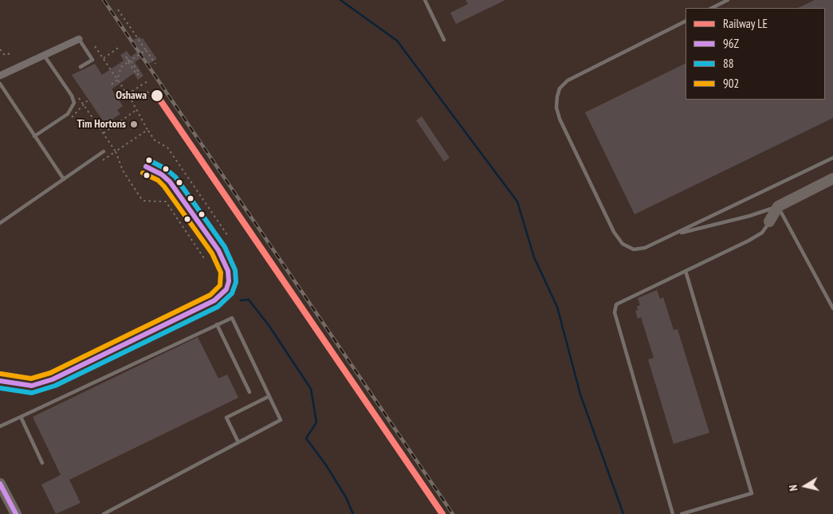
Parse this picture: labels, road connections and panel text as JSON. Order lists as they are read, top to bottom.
{
  "places": ["Oshawa", "Tim Hortons"],
  "lines": [
    "rail line LE",
    "transit line 88",
    "transit line 96Z",
    "transit line 902"
  ],
  "legend": [
    "Railway LE",
    "96Z",
    "88",
    "902"
  ],
  "north": "left"
}
